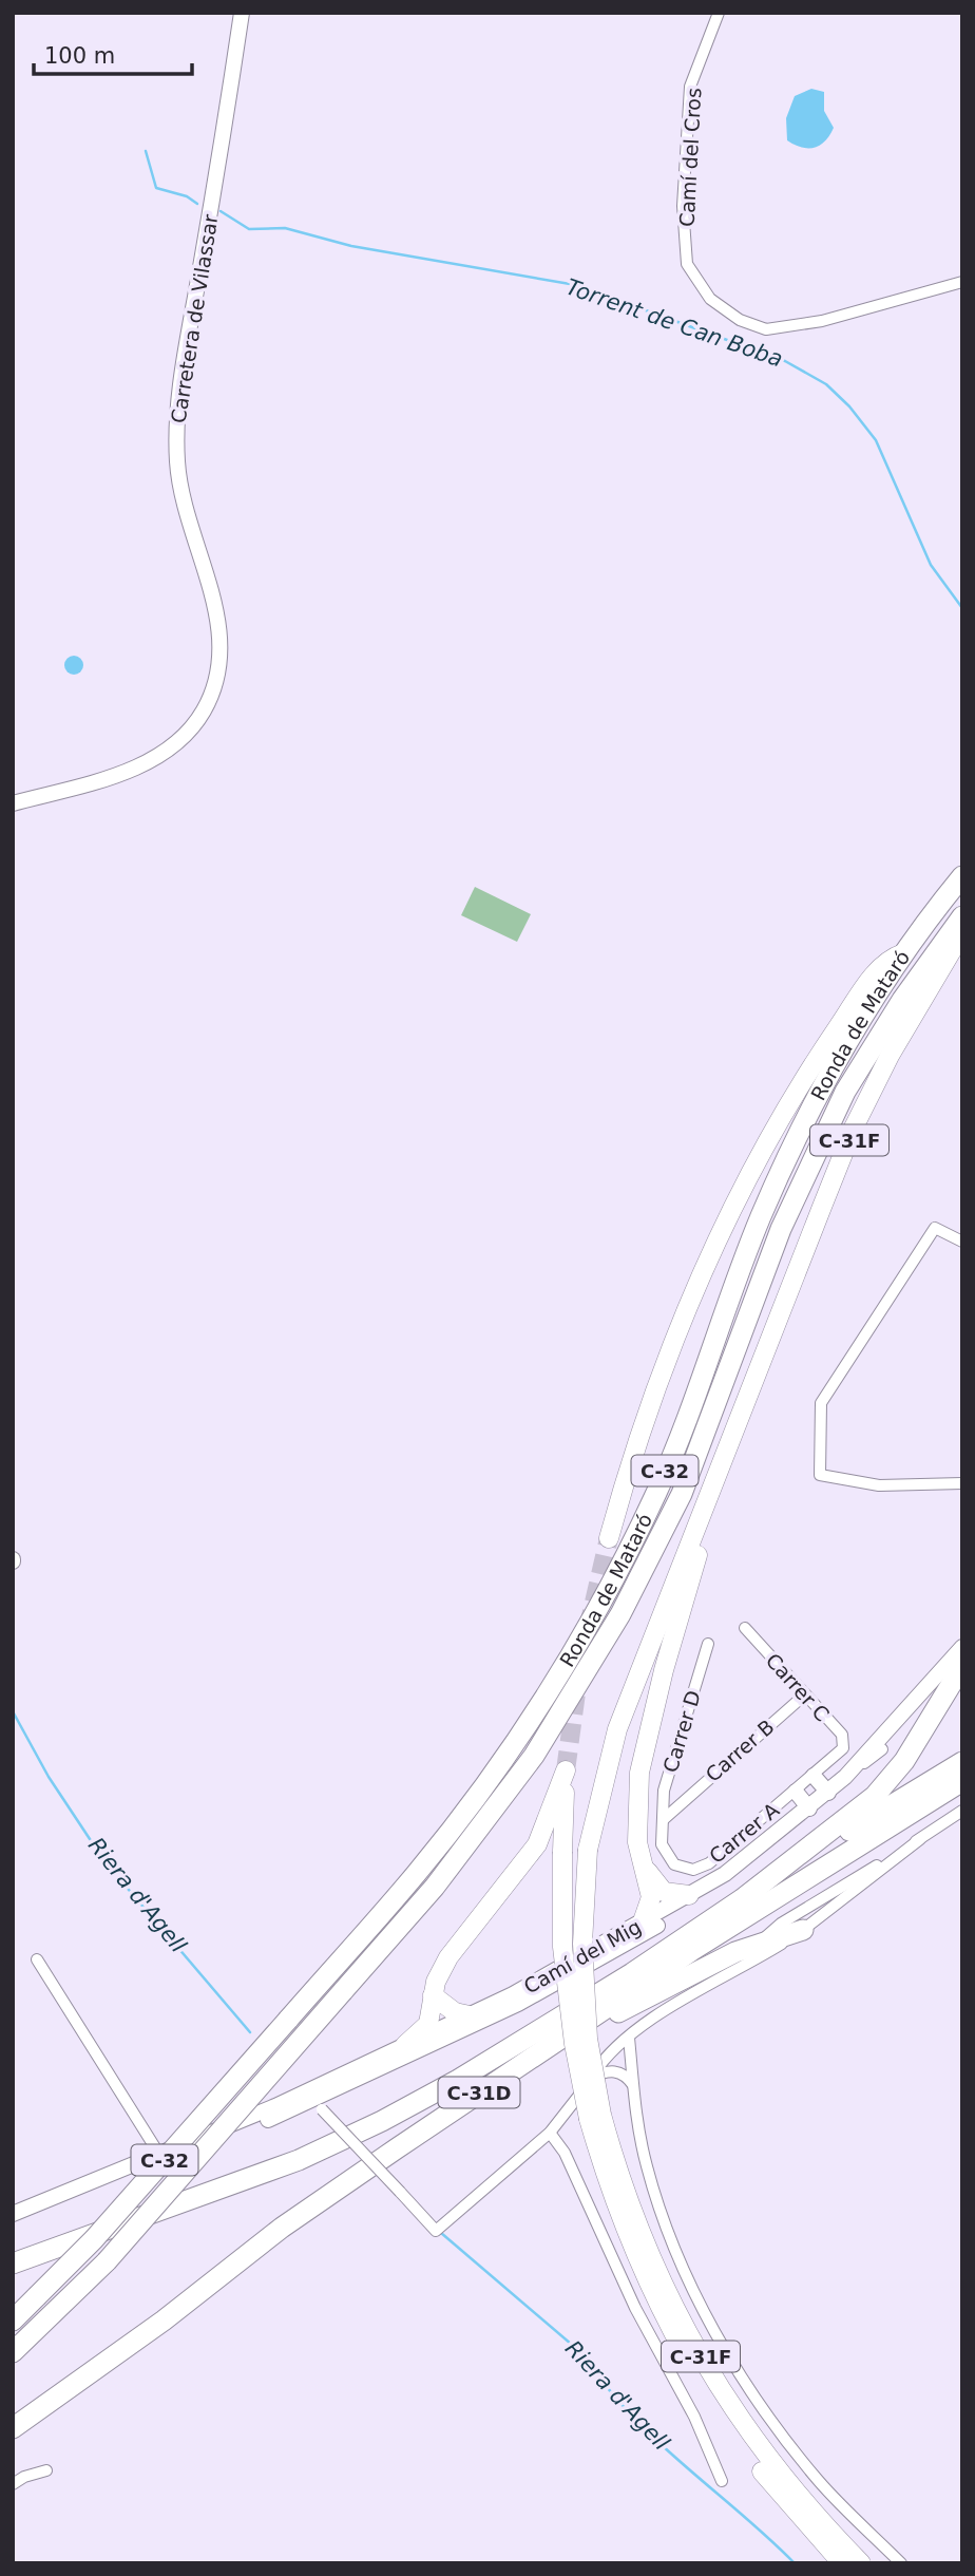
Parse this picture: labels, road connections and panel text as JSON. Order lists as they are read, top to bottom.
{
  "streets": {
    "highway": [
      "Ronda de Mataró",
      "C-31F",
      "C-32",
      "C-31D"
    ],
    "street": [
      "Camí del Cros",
      "Carretera de Vilassar",
      "Carrer C",
      "Carrer D",
      "Carrer B",
      "Carrer A",
      "Camí del Mig"
    ]
  },
  "crossings": [
    ["Ronda de Mataró", "C-31F"],
    ["Carrer C", "Carrer B"],
    ["Carrer C", "Carrer A"],
    ["Carrer D", "Carrer B"],
    ["Carrer D", "Carrer A"],
    ["Carrer B", "Carrer A"]
  ],
  "water": ["Torrent de Can Boba", "Riera d'Agell"],
  "scale_bar": "100 m"
}
